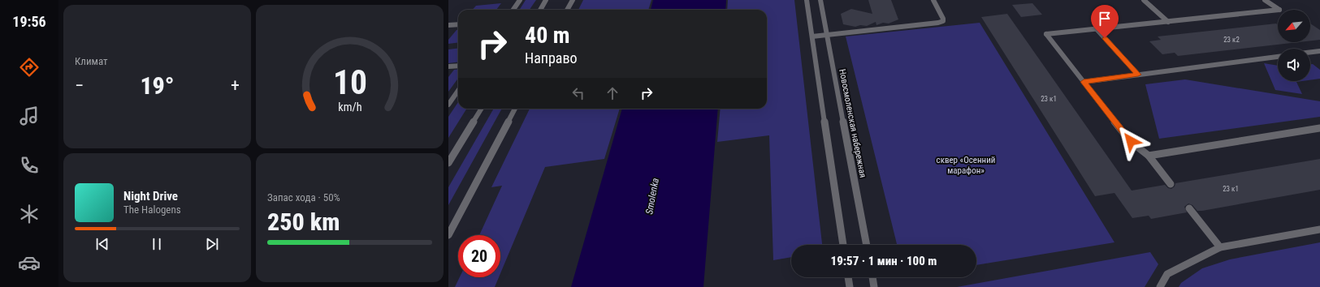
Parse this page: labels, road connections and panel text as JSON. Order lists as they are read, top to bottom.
{
  "streets": {
    "street": ["Новосмоленская набережная"]
  },
  "water": ["Smolenka"],
  "parks": ["сквер «Осенний марафон»"],
  "house_numbers": ["23 к2", "23 к1", "23 к1"],
  "north": "bottom left",
  "page": {
    "tabs": "19:56",
    "tile": [
      "Климат",
      ["Запас хода · 50%", "250 km"]
    ],
    "turn": ["40 m", "Направо"],
    "heat": ["−", "19°", "+"],
    "song": ["Night Drive", "The Halogens"],
    "limit": "20",
    "trip": "19:57 · 1 мин · 100 m",
    "gauge": ["10", "km/h"]
  }
}
